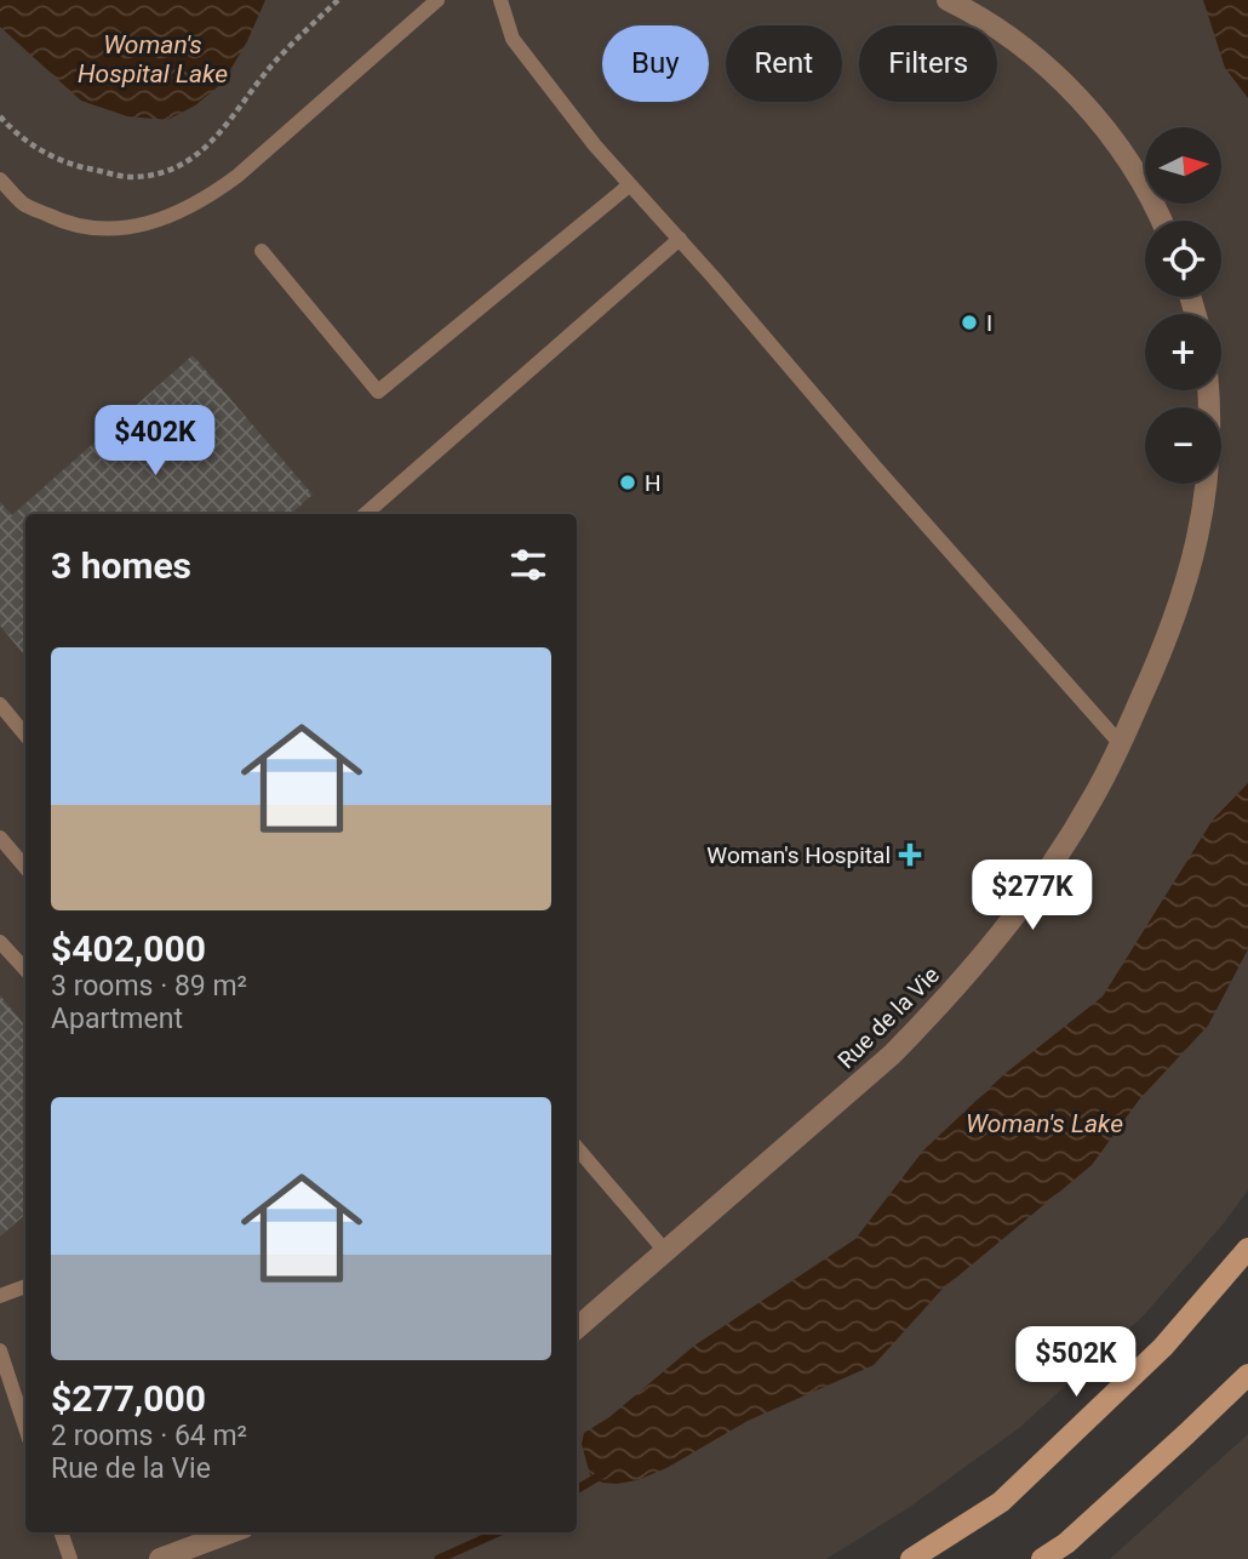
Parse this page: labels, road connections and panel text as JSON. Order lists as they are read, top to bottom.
{
  "streets": {
    "street": ["Rue de la Vie"]
  },
  "water": ["Woman's Hospital Lake", "Woman's Lake"],
  "places": {
    "other": ["I", "H"],
    "health": ["Woman's Hospital"]
  },
  "north": "right",
  "page": {
    "chip": ["Buy", "Rent", "Filters"],
    "map_buttons": ["+", "−"],
    "price": ["$402K", "$277K", "$502K"],
    "heading": "3 homes",
    "list": [
      {
        "name": "$402,000",
        "note": "3 rooms · 89 m² · Apartment"
      },
      {
        "name": "$277,000",
        "note": "2 rooms · 64 m² · Rue de la Vie"
      }
    ]
  }
}
